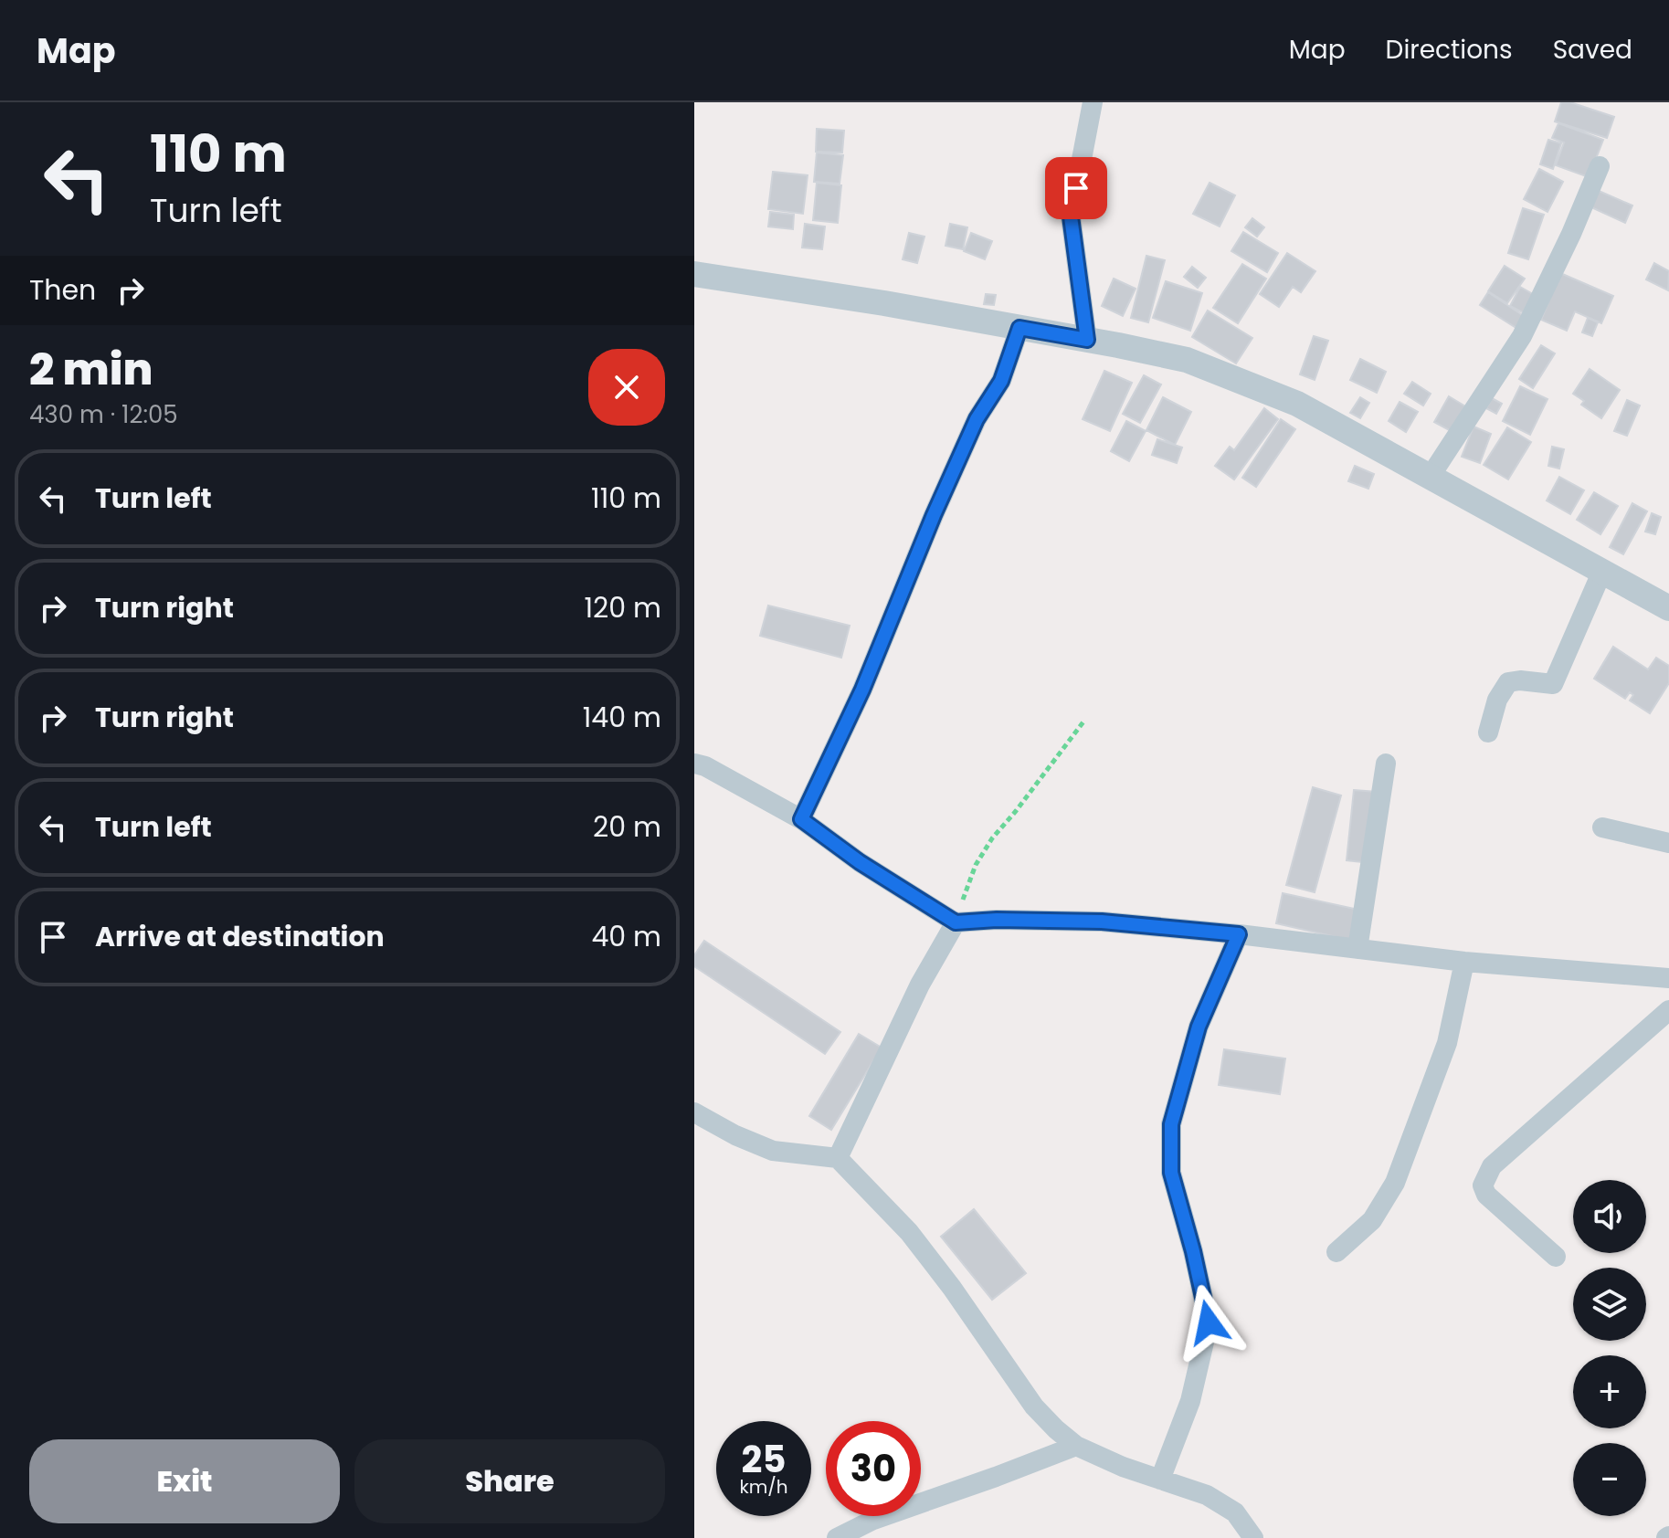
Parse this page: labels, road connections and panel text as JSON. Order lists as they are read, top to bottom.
{
  "page": {
    "header": "Map",
    "nav": ["Map", "Directions", "Saved"],
    "turn": ["110 m", "Turn left"],
    "then": "Then",
    "heading": ["2 min", "430 m · 12:05"],
    "list": [
      {
        "name": "Turn left",
        "value": "110 m"
      },
      {
        "name": "Turn right",
        "value": "120 m"
      },
      {
        "name": "Turn right",
        "value": "140 m"
      },
      {
        "name": "Turn left",
        "value": "20 m"
      },
      {
        "name": "Arrive at destination",
        "value": "40 m"
      }
    ],
    "map_buttons": ["+", "−"],
    "speed": "25 km/h",
    "limit": "30",
    "buttons": ["Exit", "Share"]
  }
}
